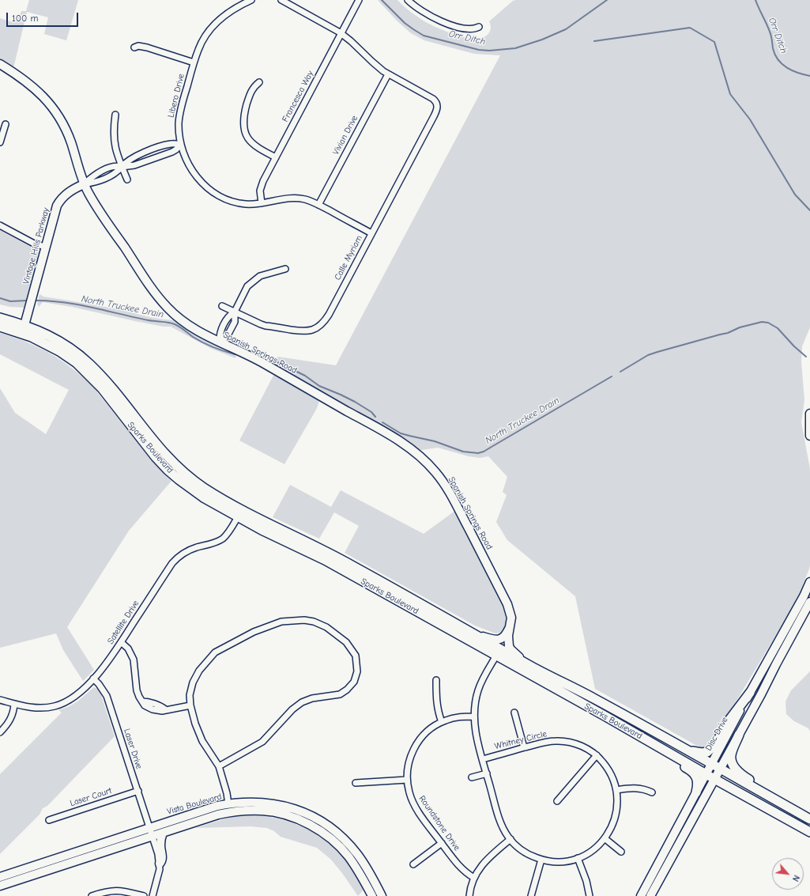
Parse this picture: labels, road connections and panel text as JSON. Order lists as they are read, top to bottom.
{
  "streets": {
    "main road": [
      "Vintage Hills Parkway",
      "Spanish Springs Road",
      "Sparks Boulevard",
      "Disc Drive",
      "Vista Boulevard"
    ],
    "street": [
      "Libero Drive",
      "Francesca Way",
      "Vivian Drive",
      "Calle Myriam",
      "Satellite Drive",
      "Whitney Circle",
      "Laser Drive",
      "Laser Court",
      "Roundstone Drive"
    ]
  },
  "crossings": [
    ["Libero Drive", "Francesca Way"],
    ["Libero Drive", "Vivian Drive"],
    ["Libero Drive", "Vintage Hills Parkway"],
    ["Libero Drive", "Calle Myriam"],
    ["Vivian Drive", "Calle Myriam"],
    ["Vintage Hills Parkway", "Spanish Springs Road"],
    ["Vintage Hills Parkway", "Sparks Boulevard"],
    ["Spanish Springs Road", "Sparks Boulevard"],
    ["Sparks Boulevard", "Satellite Drive"],
    ["Sparks Boulevard", "Disc Drive"],
    ["Sparks Boulevard", "Whitney Circle"],
    ["Satellite Drive", "Laser Drive"],
    ["Whitney Circle", "Roundstone Drive"],
    ["Laser Drive", "Laser Court"],
    ["Laser Drive", "Vista Boulevard"]
  ],
  "water": ["Orr Ditch", "North Truckee Drain"],
  "scale_bar": "100 m",
  "north": "bottom right"
}
